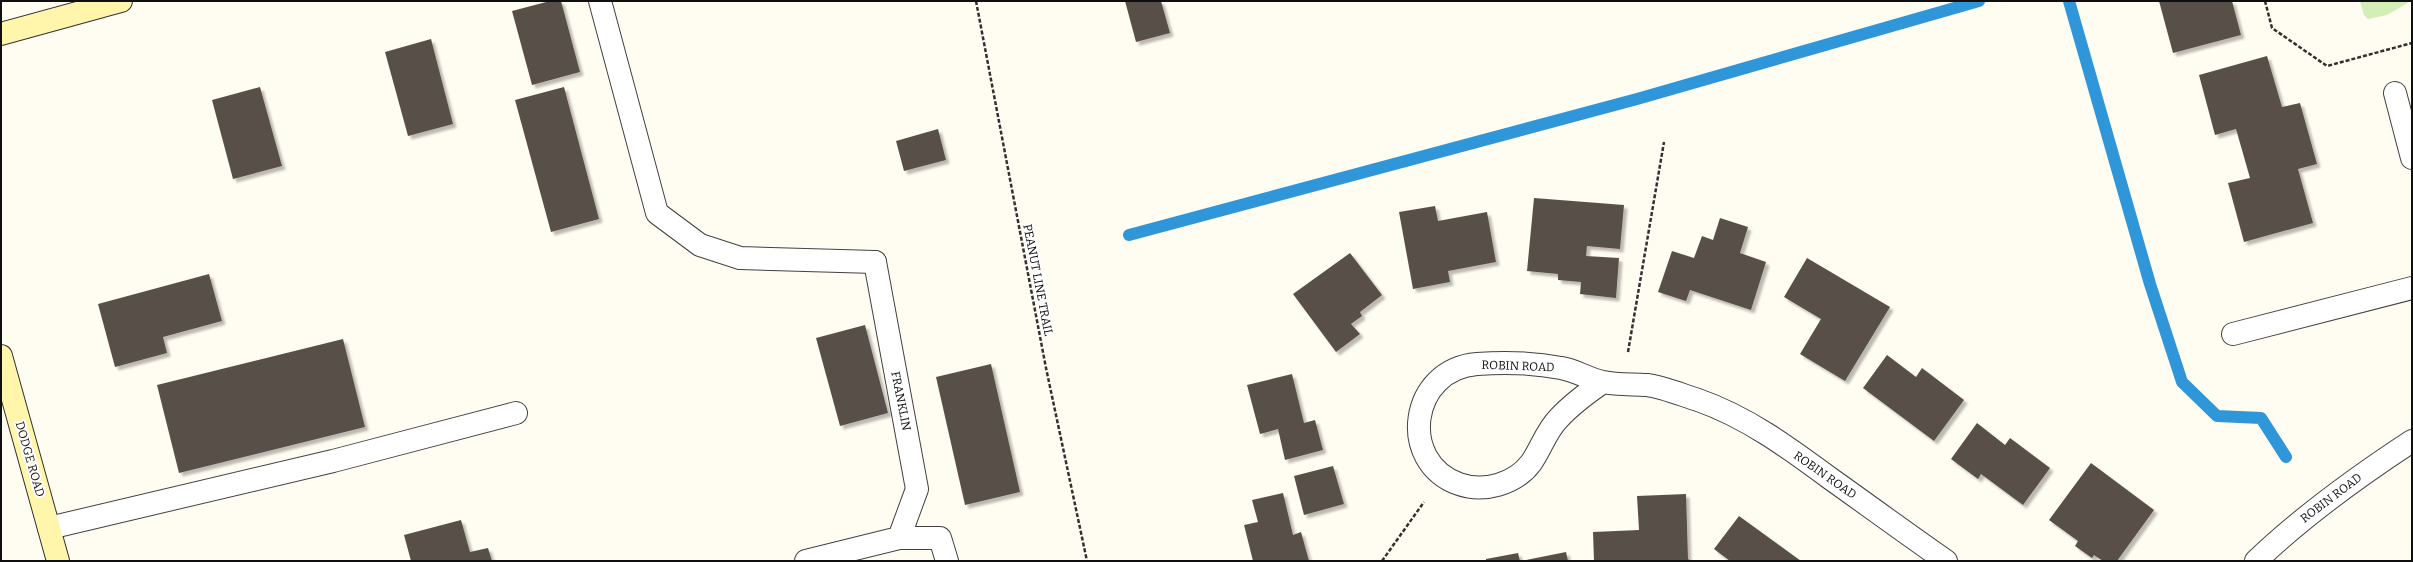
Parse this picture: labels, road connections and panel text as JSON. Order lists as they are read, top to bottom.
{
  "streets": {
    "street": ["ROBIN ROAD", "FRANKLIN", "DODGE ROAD"],
    "path": ["PEANUT LINE TRAIL"]
  }
}
